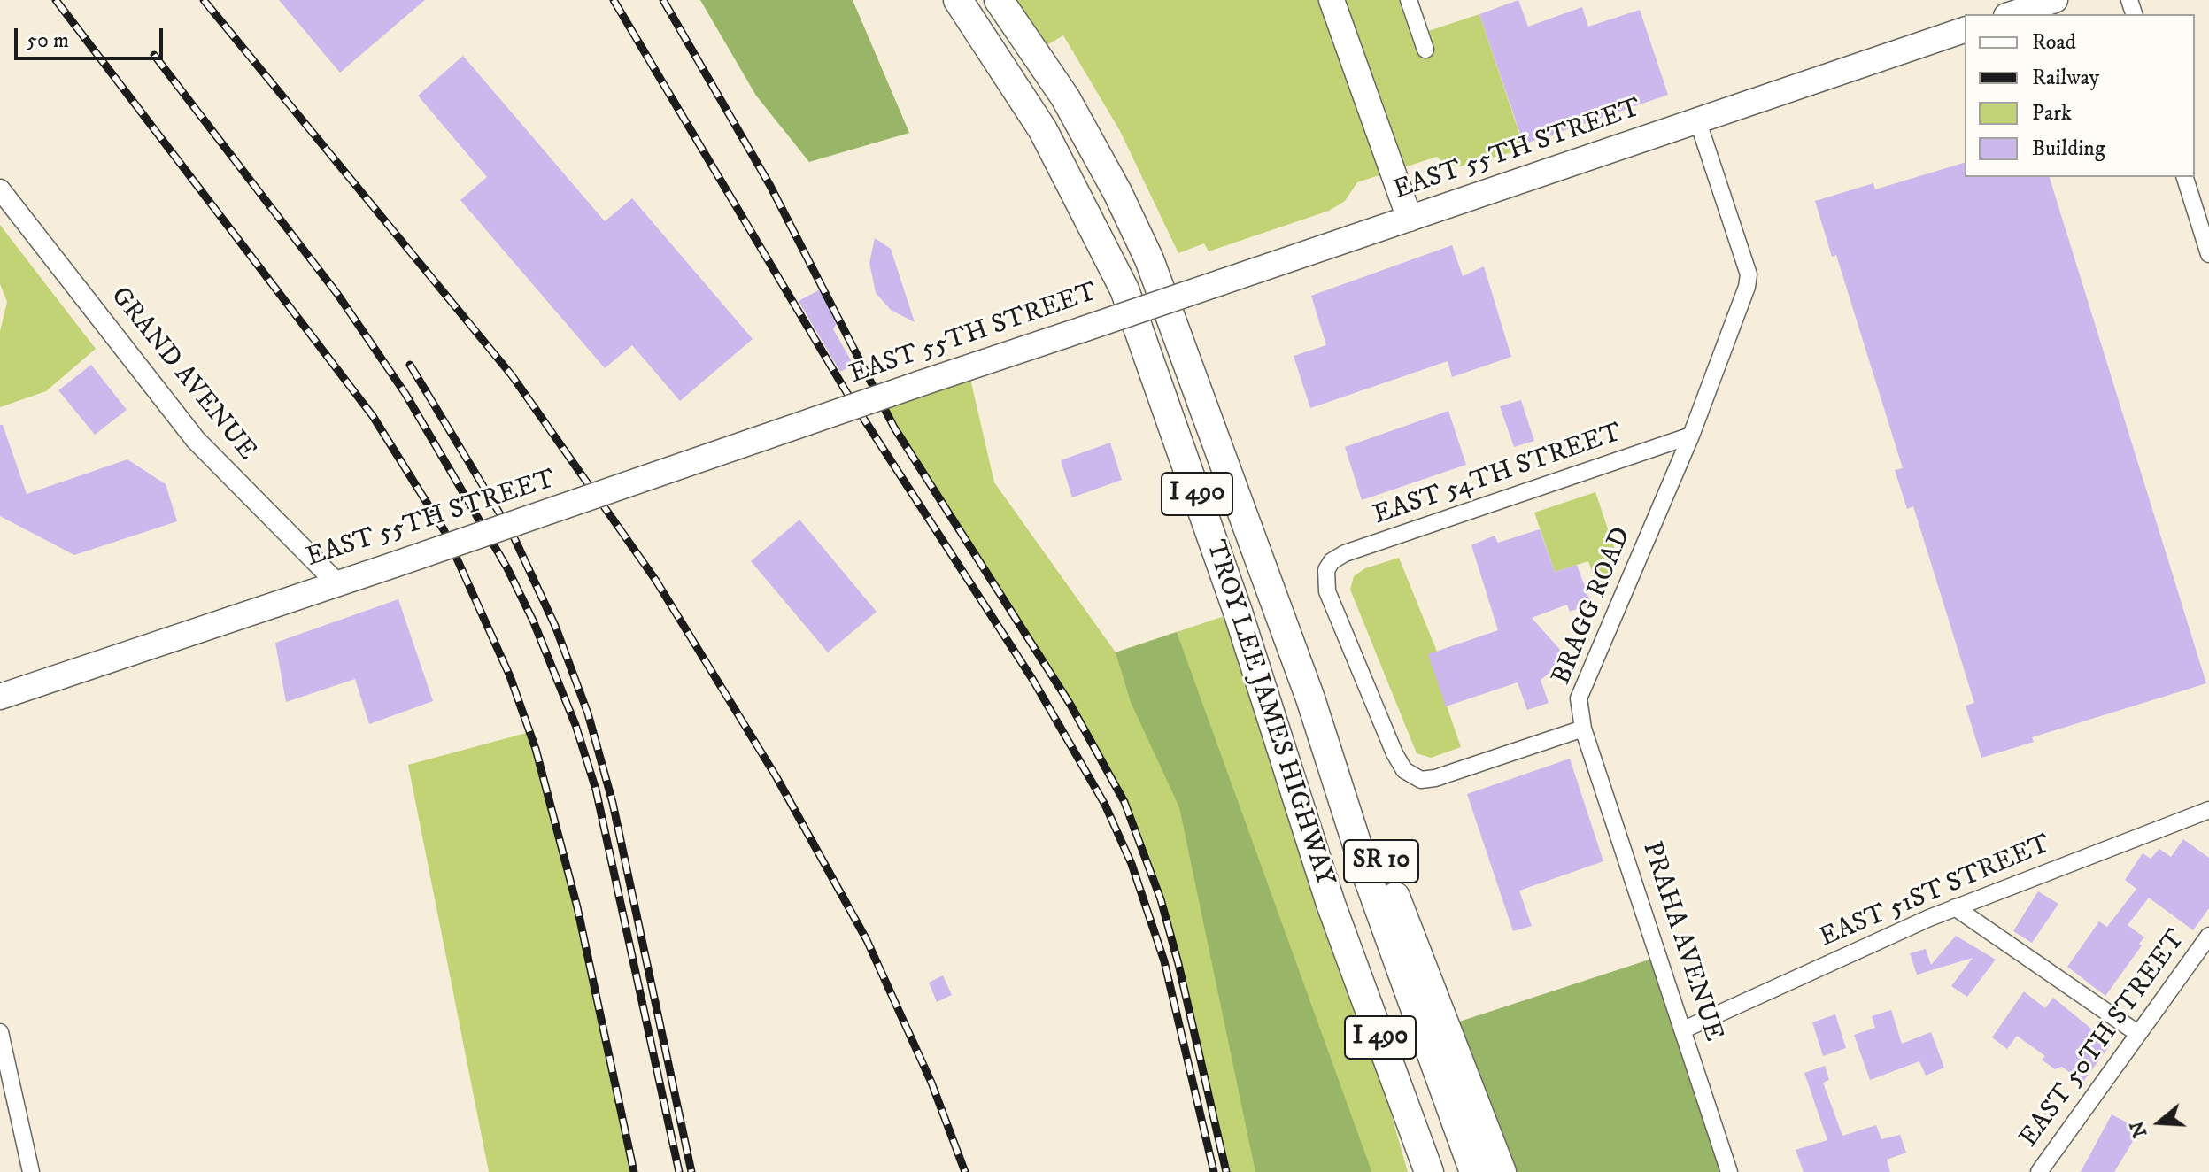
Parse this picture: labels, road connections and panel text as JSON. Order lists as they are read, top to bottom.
{
  "streets": {
    "highway": ["I 490", "TROY LEE JAMES HIGHWAY", "SR 10"],
    "main road": ["EAST 55TH STREET"],
    "street": [
      "GRAND AVENUE",
      "EAST 54TH STREET",
      "BRAGG ROAD",
      "EAST 51ST STREET",
      "PRAHA AVENUE",
      "EAST 50TH STREET"
    ]
  },
  "crossings": [
    ["EAST 55TH STREET", "GRAND AVENUE"],
    ["EAST 55TH STREET", "BRAGG ROAD"],
    ["EAST 54TH STREET", "BRAGG ROAD"],
    ["BRAGG ROAD", "PRAHA AVENUE"],
    ["TROY LEE JAMES HIGHWAY", "SR 10"],
    ["EAST 51ST STREET", "PRAHA AVENUE"]
  ],
  "legend": [
    "Road",
    "Railway",
    "Park",
    "Building"
  ],
  "scale_bar": "50 m",
  "north": "left"
}
